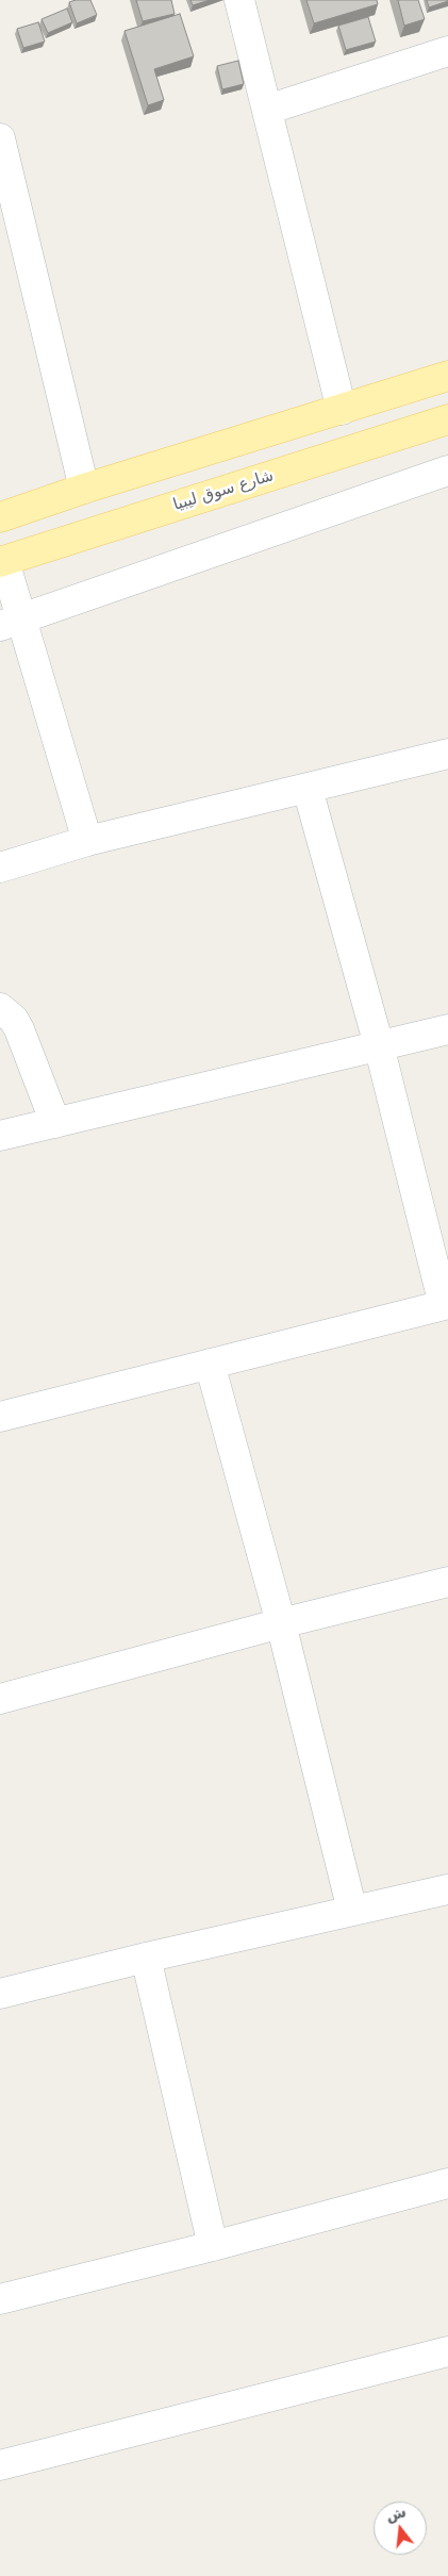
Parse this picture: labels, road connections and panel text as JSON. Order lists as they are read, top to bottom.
{
  "streets": {
    "main road": ["شارع سوق ليبيا"]
  },
  "north": "top"
}
